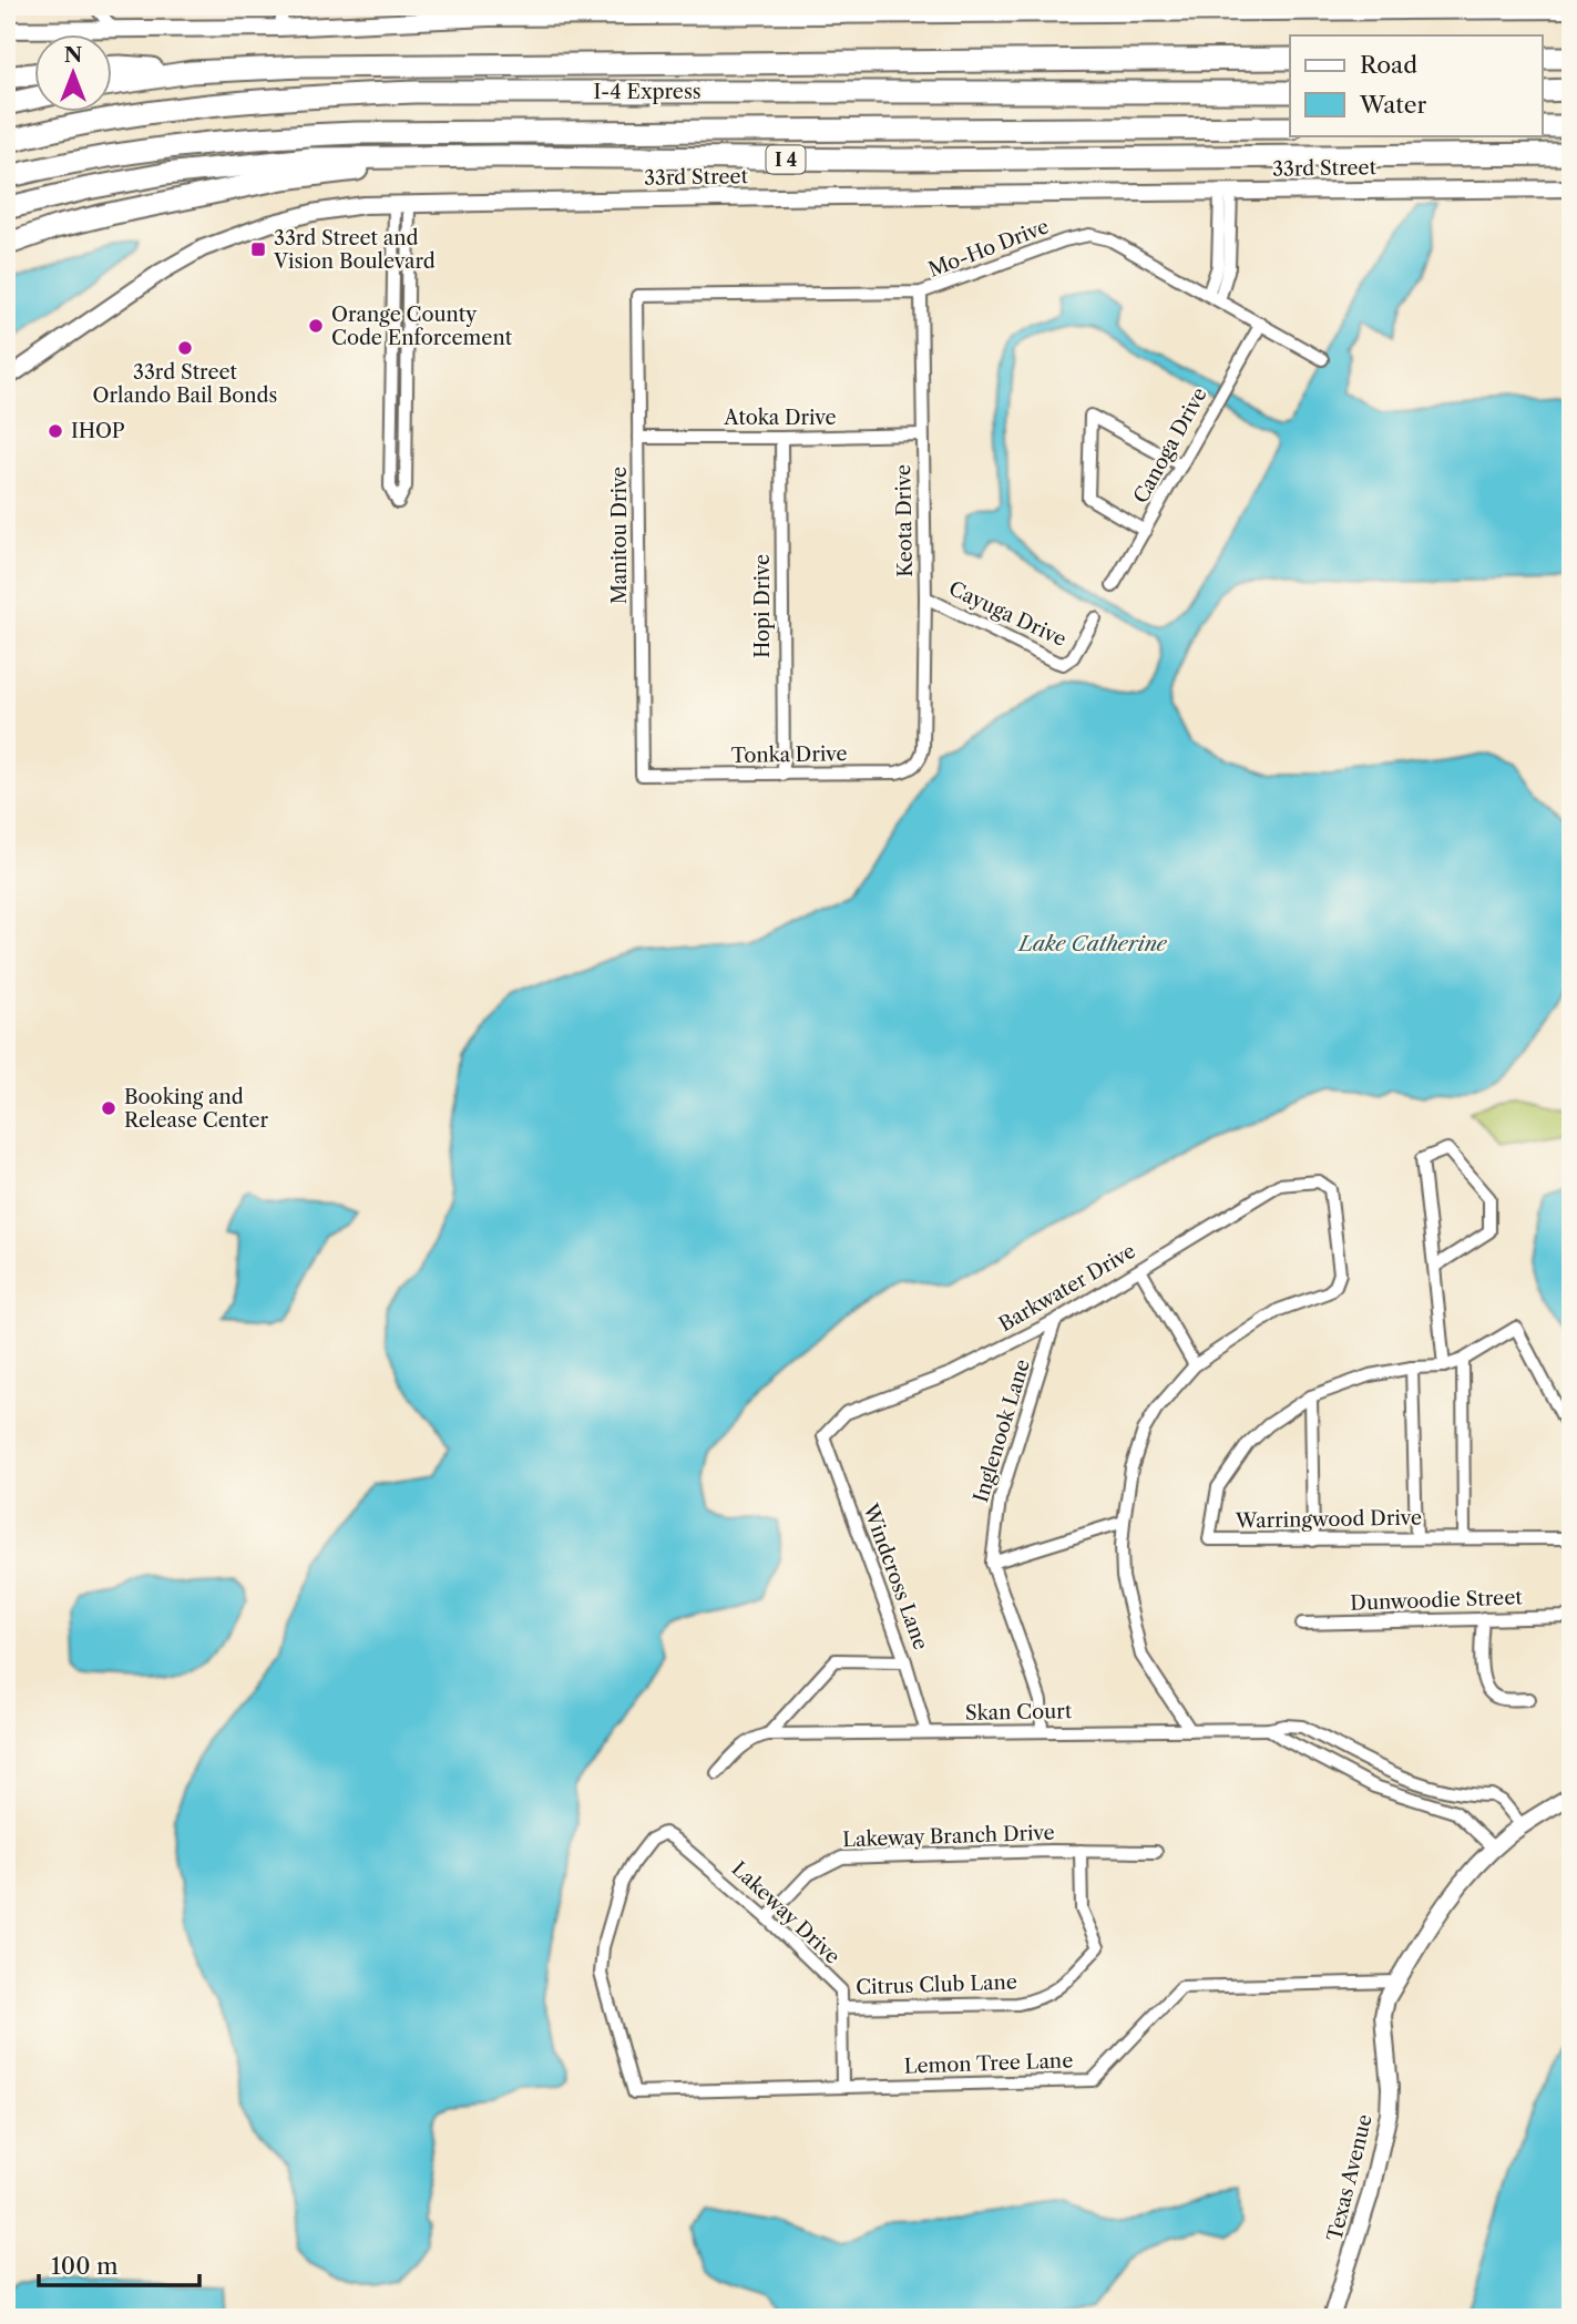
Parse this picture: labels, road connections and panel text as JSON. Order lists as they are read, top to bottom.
{
  "streets": {
    "highway": ["I-4 Express", "I 4"],
    "street": [
      "33rd Street",
      "Mo-Ho Drive",
      "Atoka Drive",
      "Canoga Drive",
      "Keota Drive",
      "Manitou Drive",
      "Hopi Drive",
      "Cayuga Drive",
      "Tonka Drive",
      "Barkwater Drive",
      "Inglenook Lane",
      "Warringwood Drive",
      "Windcross Lane",
      "Dunwoodie Street",
      "Skan Court",
      "Lakeway Branch Drive",
      "Lakeway Drive",
      "Citrus Club Lane",
      "Lemon Tree Lane",
      "Texas Avenue"
    ]
  },
  "crossings": [
    ["Mo-Ho Drive", "Canoga Drive"],
    ["Mo-Ho Drive", "Keota Drive"],
    ["Mo-Ho Drive", "Manitou Drive"],
    ["Atoka Drive", "Keota Drive"],
    ["Atoka Drive", "Manitou Drive"],
    ["Atoka Drive", "Hopi Drive"],
    ["Keota Drive", "Cayuga Drive"],
    ["Keota Drive", "Tonka Drive"],
    ["Manitou Drive", "Tonka Drive"],
    ["Hopi Drive", "Tonka Drive"],
    ["Barkwater Drive", "Inglenook Lane"],
    ["Barkwater Drive", "Windcross Lane"],
    ["Inglenook Lane", "Skan Court"],
    ["Windcross Lane", "Skan Court"],
    ["Skan Court", "Texas Avenue"],
    ["Lakeway Branch Drive", "Lakeway Drive"],
    ["Lakeway Branch Drive", "Citrus Club Lane"],
    ["Lakeway Drive", "Citrus Club Lane"],
    ["Lakeway Drive", "Lemon Tree Lane"],
    ["Lemon Tree Lane", "Texas Avenue"]
  ],
  "water": ["Lake Catherine"],
  "places": {
    "transit": ["33rd Street and Vision Boulevard"],
    "other": [
      "Orange County Code Enforcement",
      "33rd Street Orlando Bail Bonds",
      "IHOP",
      "Booking and Release Center"
    ]
  },
  "legend": ["Road", "Water"],
  "scale_bar": "100 m",
  "north": "top"
}
